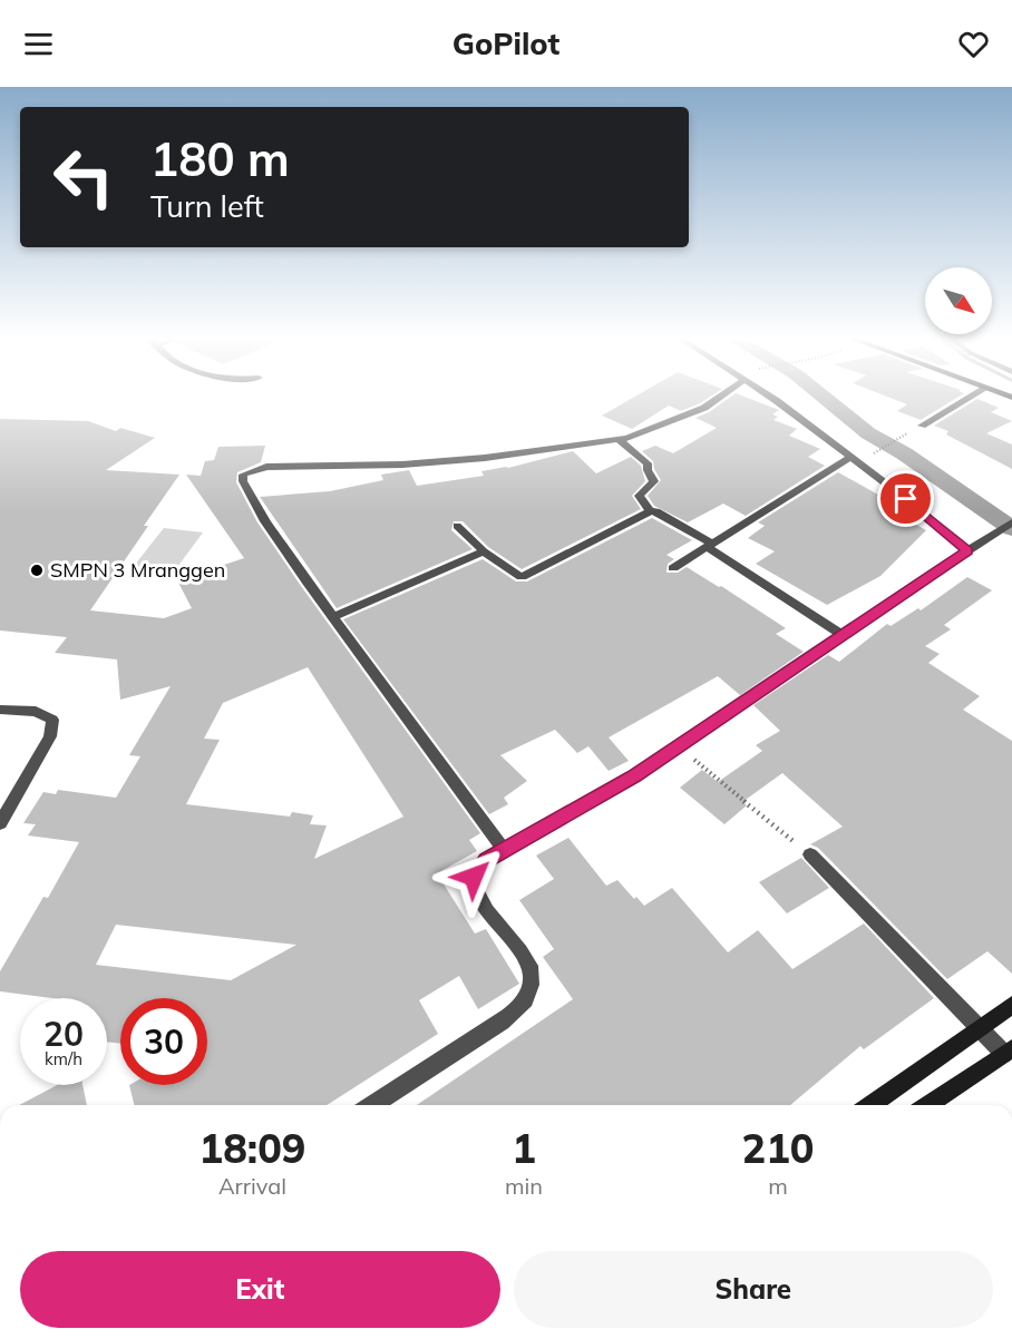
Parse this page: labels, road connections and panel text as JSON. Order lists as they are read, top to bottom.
{
  "places": ["SMPN 3 Mranggen"],
  "north": "bottom right",
  "page": {
    "header": "GoPilot",
    "turn": ["180 m", "Turn left"],
    "speed": "20 km/h",
    "limit": "30",
    "eta": [
      "18:09",
      "Arrival",
      "1",
      "min",
      "210",
      "m"
    ],
    "buttons": ["Exit", "Share"]
  }
}
